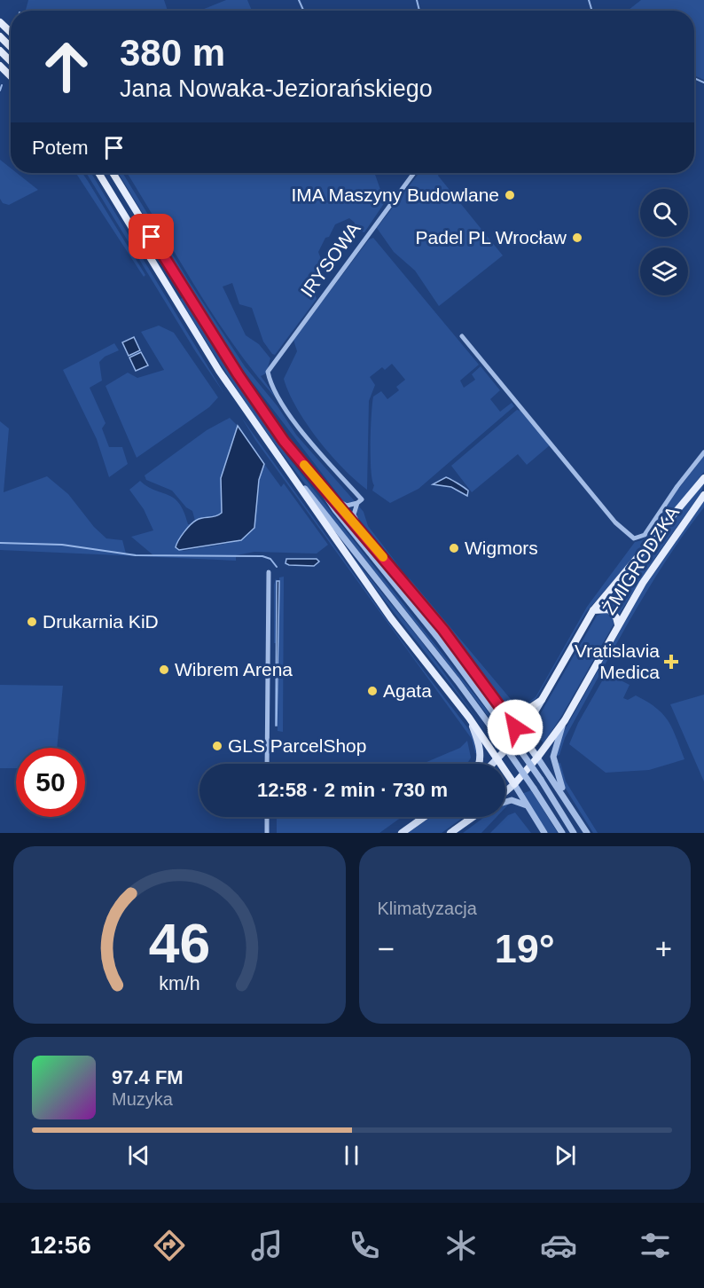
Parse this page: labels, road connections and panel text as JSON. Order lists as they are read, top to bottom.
{
  "streets": {
    "main road": ["ŻMIGRODZKA"],
    "street": ["IRYSOWA"]
  },
  "places": {
    "other": [
      "IMA Maszyny Budowlane",
      "Padel PL Wrocław",
      "Wigmors",
      "Drukarnia KiD",
      "Wibrem Arena",
      "Agata",
      "GLS ParcelShop"
    ],
    "health": ["Vratislavia Medica"]
  },
  "page": {
    "turn": ["380 m", "Jana Nowaka-Jeziorańskiego"],
    "then": "Potem",
    "limit": "50",
    "trip": "12:58 · 2 min · 730 m",
    "tile": "Klimatyzacja",
    "heat": ["−", "19°", "+"],
    "song": ["97.4 FM", "Muzyka"],
    "tabs": "12:56",
    "gauge": ["46", "km/h"]
  }
}
